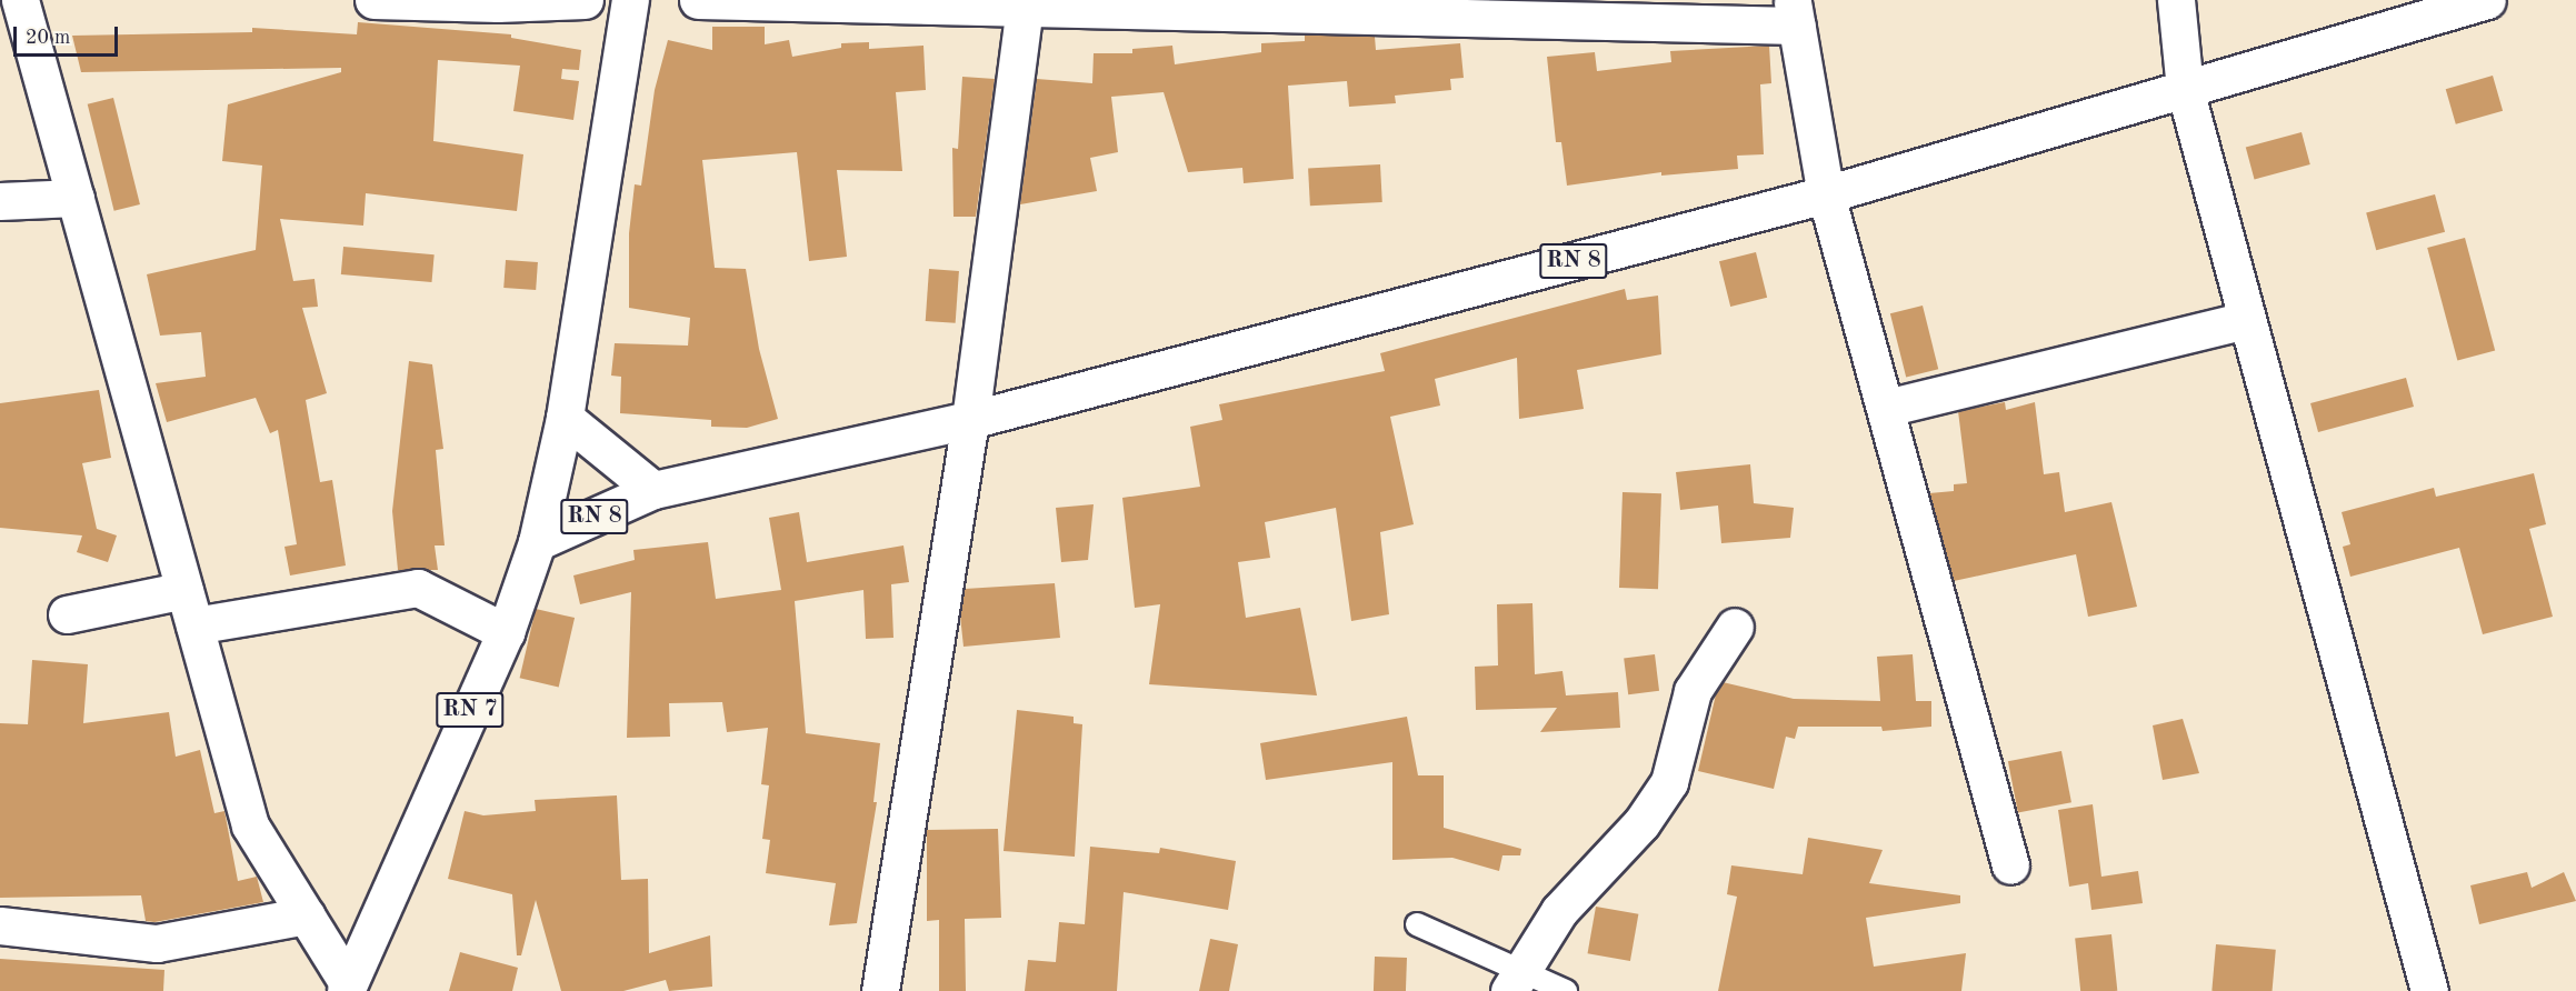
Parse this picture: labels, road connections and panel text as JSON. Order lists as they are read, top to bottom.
{
  "streets": {
    "street": ["RN 8", "RN 7"]
  },
  "crossings": [
    ["RN 8", "RN 7"]
  ],
  "scale_bar": "20 m"
}
